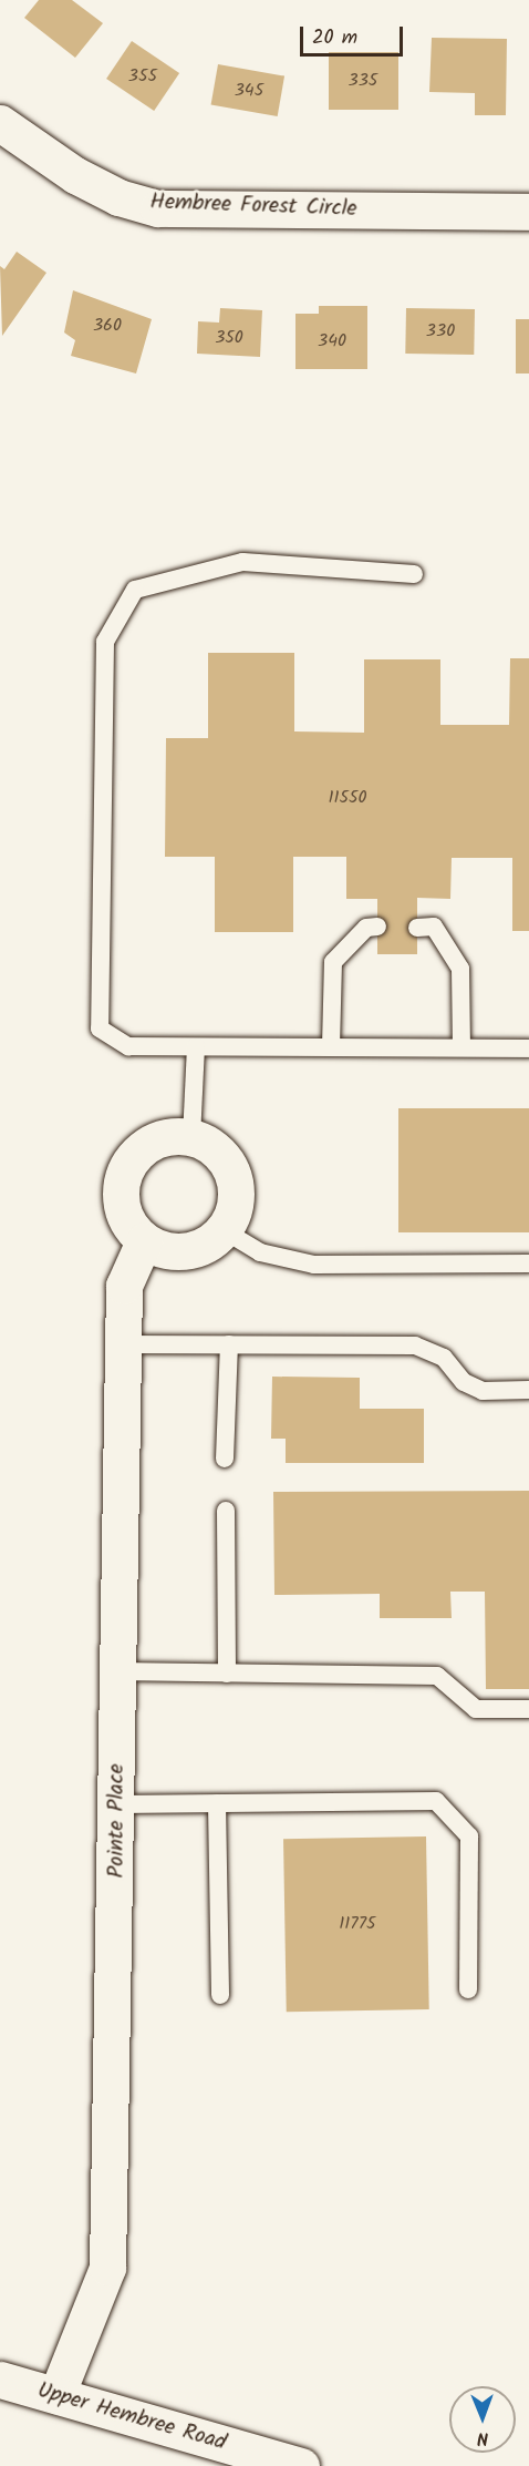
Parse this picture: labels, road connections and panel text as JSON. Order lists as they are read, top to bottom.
{
  "streets": {
    "street": ["Hembree Forest Circle", "Pointe Place", "Upper Hembree Road"]
  },
  "crossings": [
    ["Pointe Place", "Upper Hembree Road"]
  ],
  "house_numbers": [
    "355",
    "335",
    "345",
    "360",
    "330",
    "350",
    "340",
    "11550",
    "11775"
  ],
  "scale_bar": "20 m",
  "north": "bottom"
}
